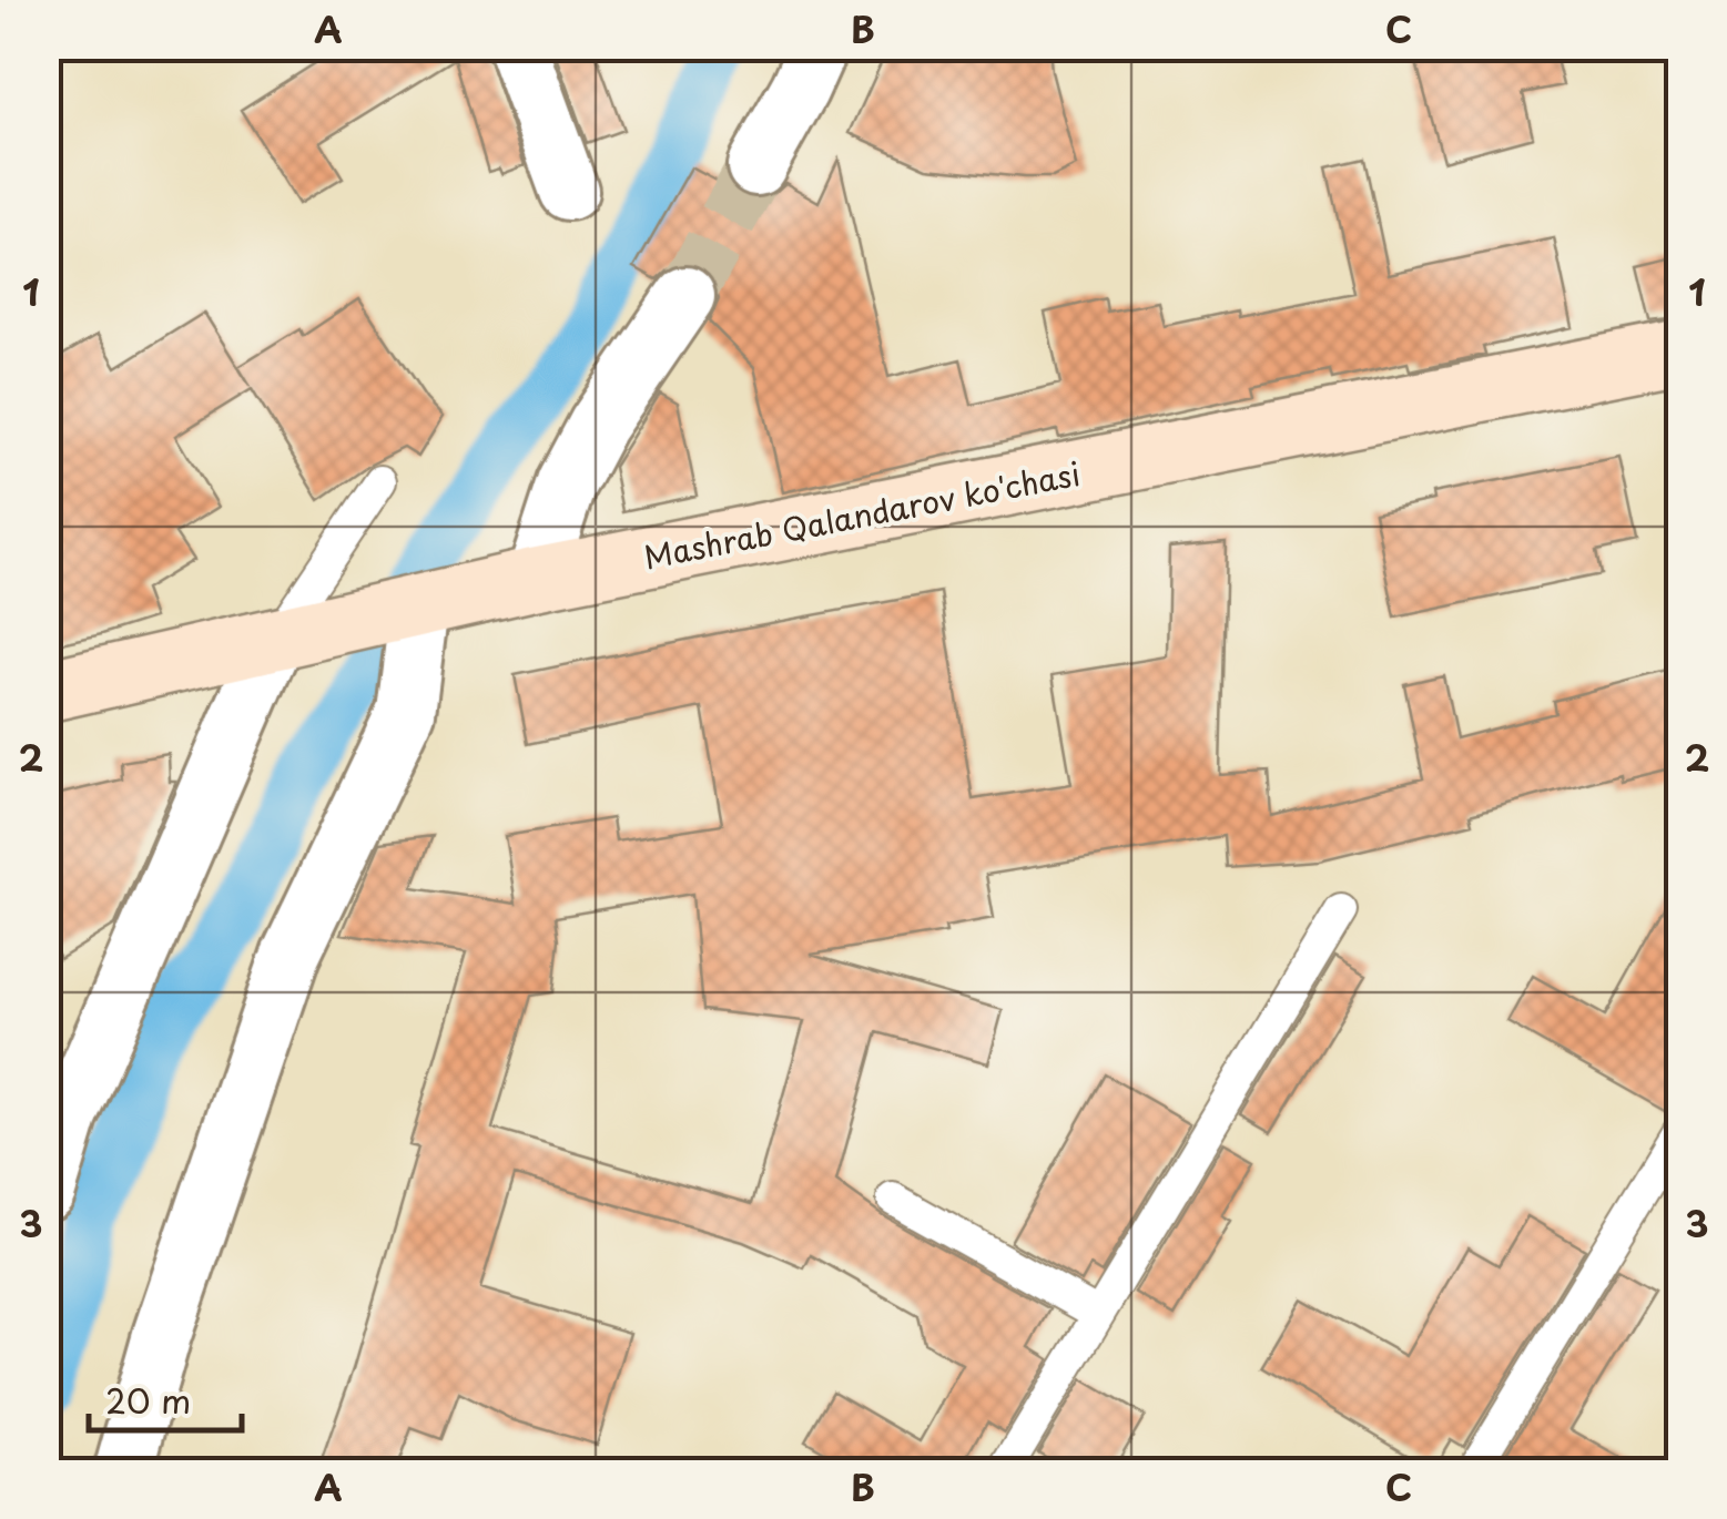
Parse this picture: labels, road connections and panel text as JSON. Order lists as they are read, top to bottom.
{
  "streets": {
    "main road": ["Mashrab Qalandarov ko'chasi"]
  },
  "scale_bar": "20 m",
  "grid": {
    "columns": ["A", "B", "C"],
    "rows": ["1", "2", "3"]
  }
}
